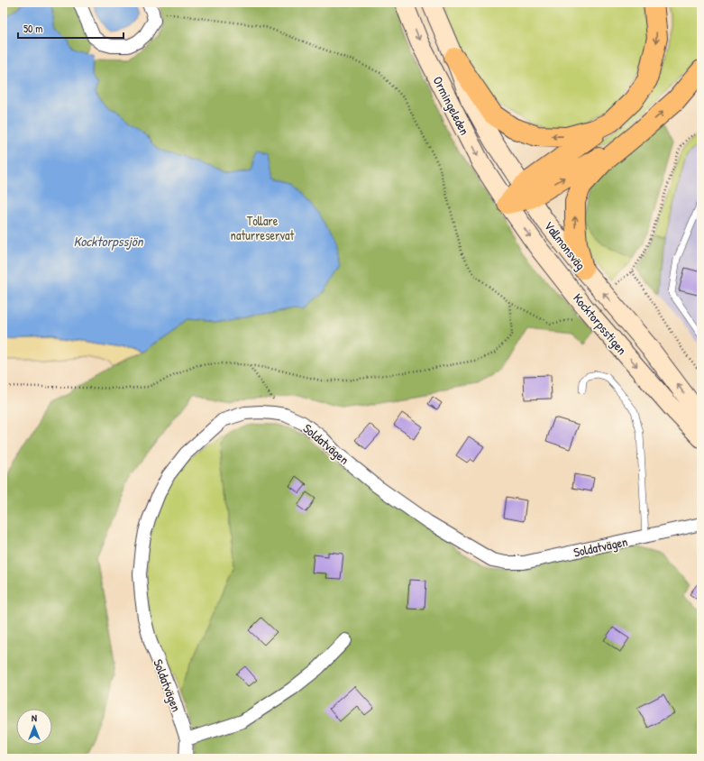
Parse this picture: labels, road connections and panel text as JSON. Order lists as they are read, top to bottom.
{
  "streets": {
    "main road": ["Ormingeleden", "Vallmonsväg", "Kocktorpsstigen"],
    "street": ["Soldatvägen"]
  },
  "crossings": [
    ["Ormingeleden", "Vallmonsväg"],
    ["Ormingeleden", "Kocktorpsstigen"]
  ],
  "one_way": ["Ormingeleden", "Vallmonsväg", "Kocktorpsstigen"],
  "water": ["Kocktorpssjön"],
  "parks": ["Tollare naturreservat"],
  "scale_bar": "50 m",
  "north": "top"
}
